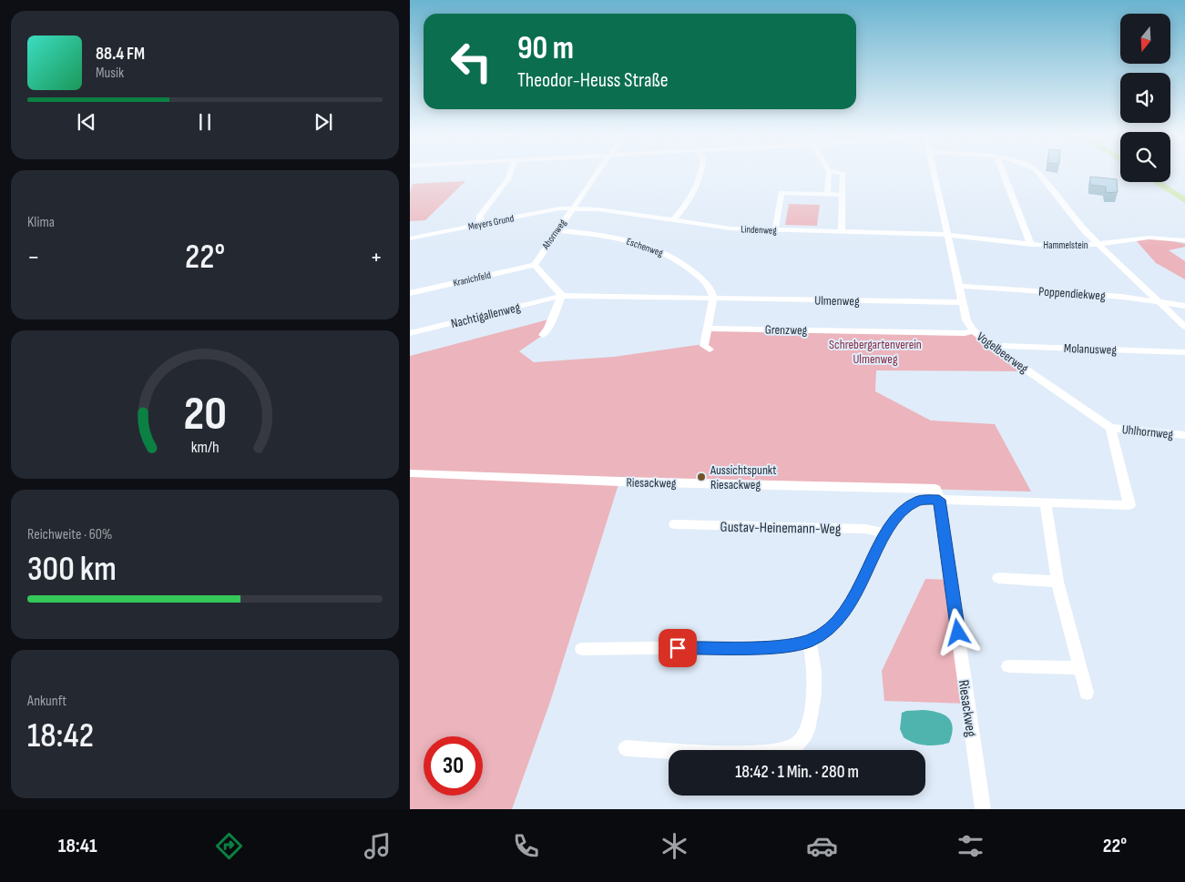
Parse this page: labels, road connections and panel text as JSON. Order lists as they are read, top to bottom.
{
  "streets": {
    "street": [
      "Meyers Grund",
      "Lindenweg",
      "Ahornweg",
      "Hammelstein",
      "Eschenweg",
      "Kranichfeld",
      "Poppendiekweg",
      "Ulmenweg",
      "Nachtigallenweg",
      "Grenzweg",
      "Molanusweg",
      "Vogelbeerweg",
      "Uhlhornweg",
      "Riesackweg",
      "Gustav-Heinemann-Weg"
    ]
  },
  "crossings": [
    ["Meyers Grund", "Lindenweg"],
    ["Meyers Grund", "Ahornweg"],
    ["Lindenweg", "Ahornweg"],
    ["Lindenweg", "Hammelstein"],
    ["Lindenweg", "Vogelbeerweg"],
    ["Ahornweg", "Eschenweg"],
    ["Ahornweg", "Kranichfeld"],
    ["Hammelstein", "Vogelbeerweg"],
    ["Eschenweg", "Ulmenweg"],
    ["Poppendiekweg", "Vogelbeerweg"],
    ["Ulmenweg", "Nachtigallenweg"],
    ["Ulmenweg", "Vogelbeerweg"],
    ["Grenzweg", "Vogelbeerweg"],
    ["Molanusweg", "Vogelbeerweg"],
    ["Vogelbeerweg", "Uhlhornweg"]
  ],
  "parks": ["Schrebergartenverein Ulmenweg"],
  "places": ["Aussichtspunkt Riesackweg"],
  "north": "bottom",
  "page": {
    "turn": ["90 m", "Theodor-Heuss Straße"],
    "song": ["88.4 FM", "Musik"],
    "tile": [
      "Klima",
      ["Reichweite · 60%", "300 km"],
      ["Ankunft", "18:42"]
    ],
    "heat": ["−", "22°", "+"],
    "limit": "30",
    "trip": "18:42 · 1 Min. · 280 m",
    "tabs": ["18:41", "22°"],
    "gauge": ["20", "km/h"]
  }
}
